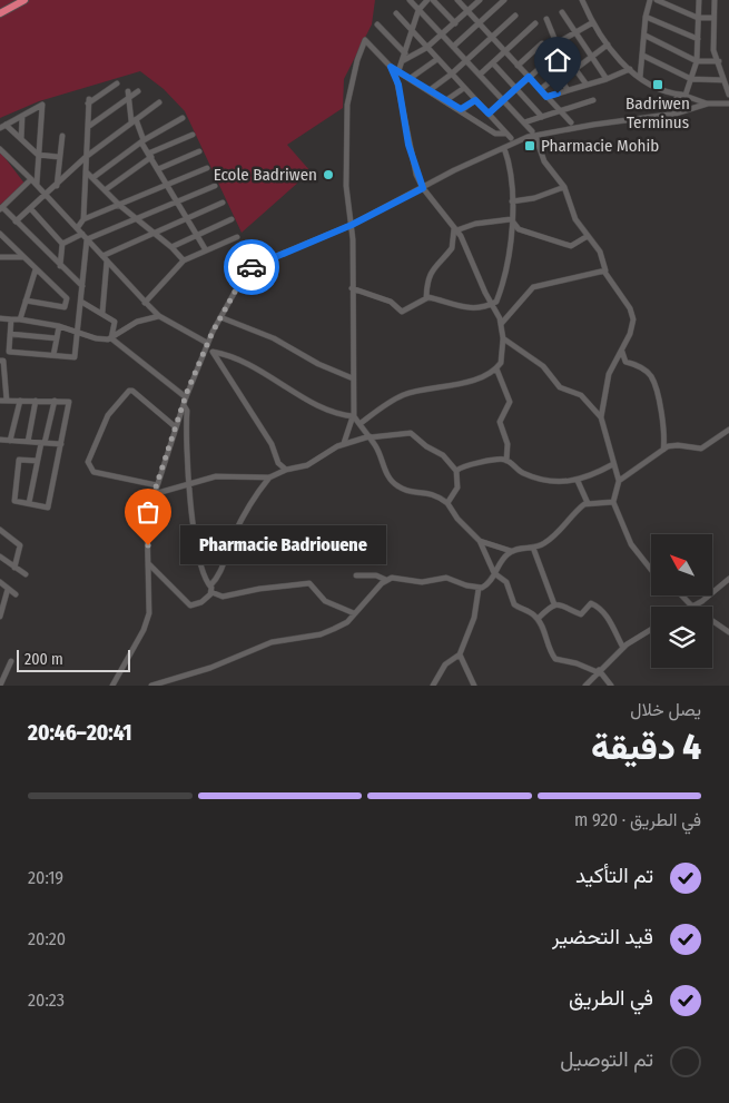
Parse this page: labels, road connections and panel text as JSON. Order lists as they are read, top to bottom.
{
  "places": {
    "transit": ["Badriwen Terminus", "Pharmacie Mohib"],
    "other": ["Ecole Badriwen", "Pharmacie Badriouene"]
  },
  "scale_bar": "200 m",
  "north": "top left",
  "page": {
    "bubble": "Pharmacie Badriouene",
    "scale": "200 m",
    "heading": ["4 دقيقة", "يصل خلال", "20:41–20:46"],
    "bar": "في الطريق · 920 m",
    "list": [
      ["تم التأكيد", "20:19"],
      ["قيد التحضير", "20:20"],
      ["في الطريق", "20:23"],
      "تم التوصيل"
    ]
  }
}
